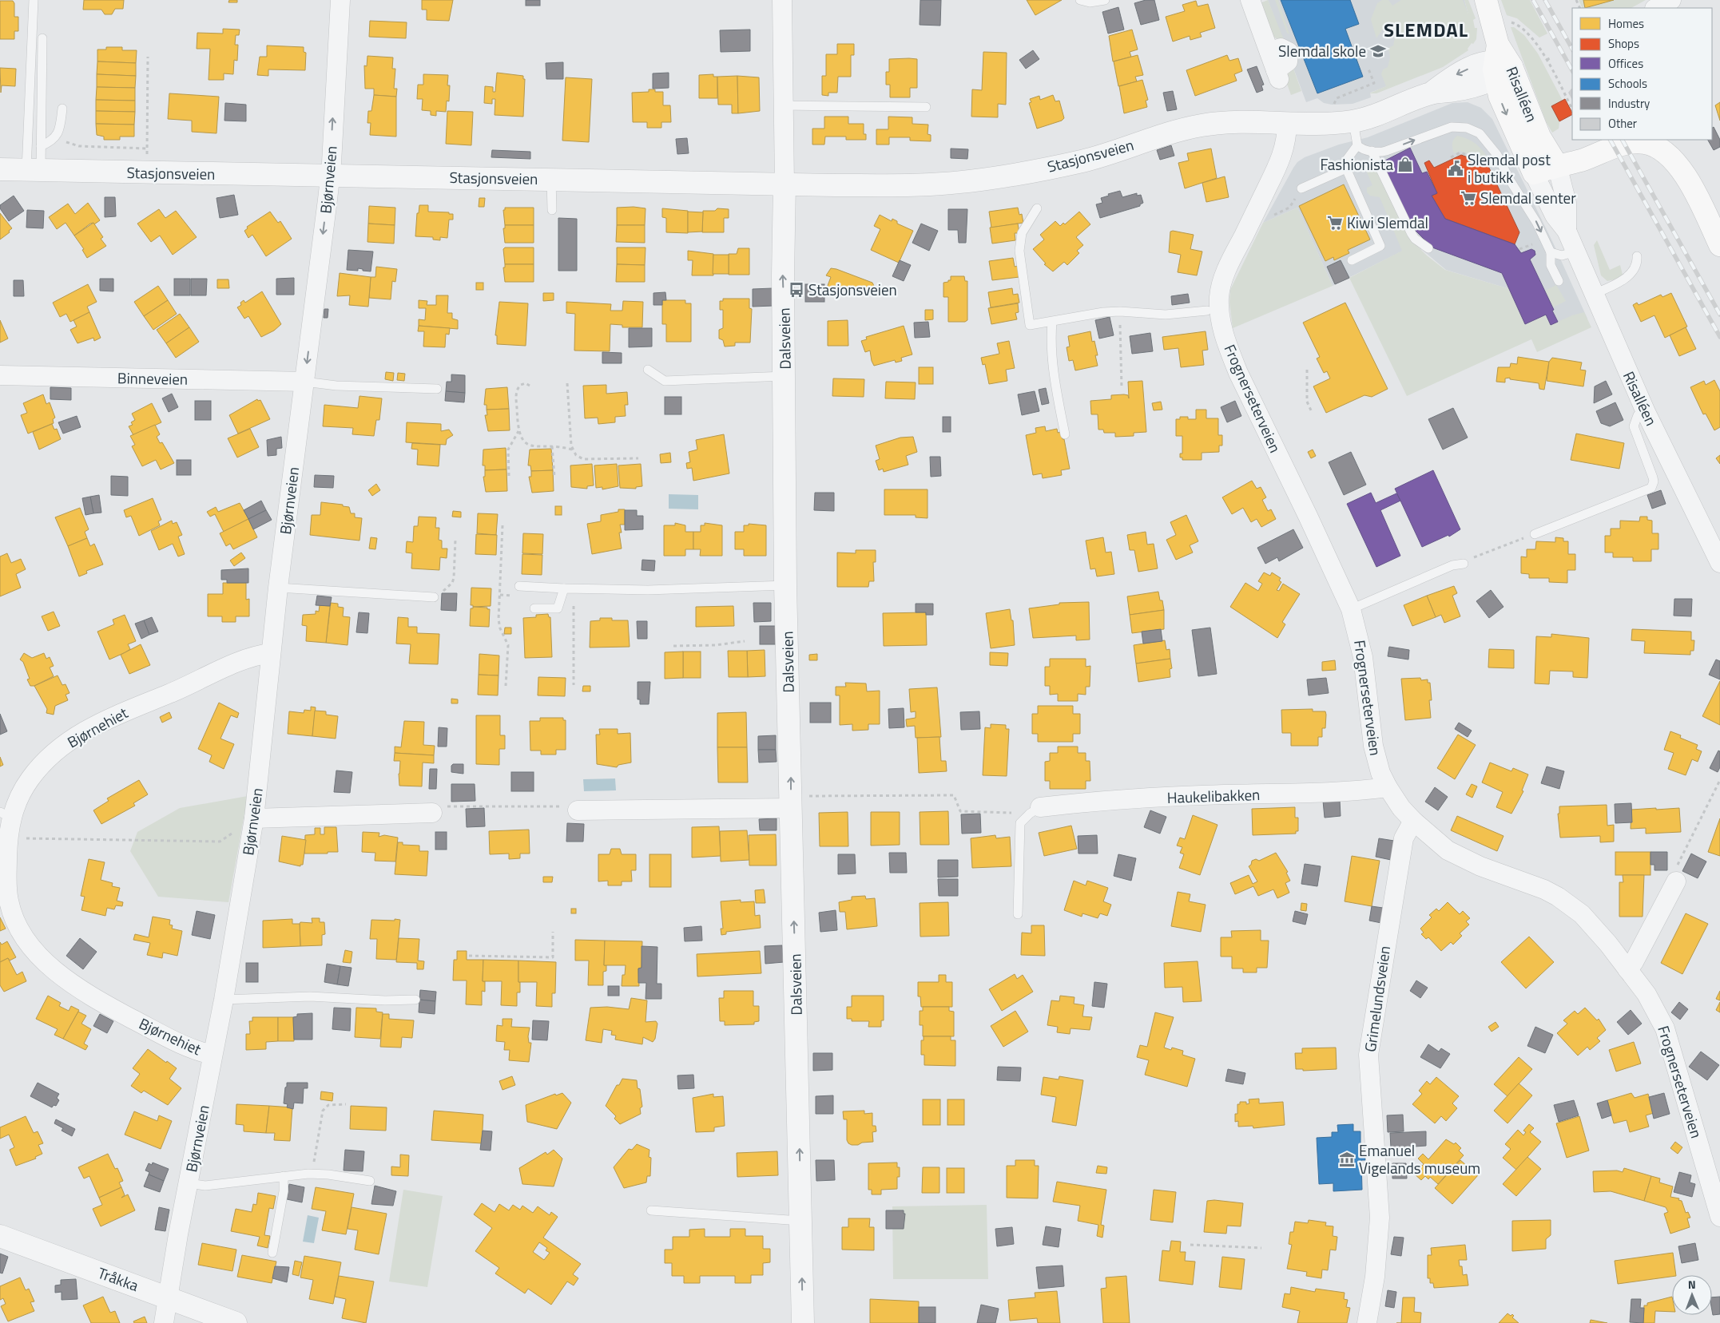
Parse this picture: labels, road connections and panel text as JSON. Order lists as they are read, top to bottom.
{
  "streets": {
    "main road": ["Risalléen"],
    "street": [
      "Stasjonsveien",
      "Bjørnveien",
      "Dalsveien",
      "Binneveien",
      "Frognerseterveien",
      "Bjørnehiet",
      "Haukelibakken",
      "Grimelundsveien",
      "Tråkka"
    ]
  },
  "crossings": [
    ["Risalléen", "Stasjonsveien"],
    ["Stasjonsveien", "Bjørnveien"],
    ["Stasjonsveien", "Dalsveien"],
    ["Stasjonsveien", "Frognerseterveien"],
    ["Bjørnveien", "Binneveien"],
    ["Bjørnveien", "Bjørnehiet"],
    ["Bjørnveien", "Tråkka"],
    ["Frognerseterveien", "Haukelibakken"],
    ["Frognerseterveien", "Grimelundsveien"]
  ],
  "one_way": ["Dalsveien"],
  "districts": ["SLEMDAL"],
  "places": {
    "school or university": ["Slemdal skole"],
    "shop": ["Fashionista"],
    "public building": ["Slemdal post i butikk"],
    "supermarket": ["Slemdal senter", "Kiwi Slemdal"],
    "bus stop": ["Stasjonsveien"],
    "museum": ["Emanuel Vigelands museum"]
  },
  "legend": [
    "Homes",
    "Shops",
    "Offices",
    "Schools",
    "Industry",
    "Other"
  ],
  "north": "top"
}
